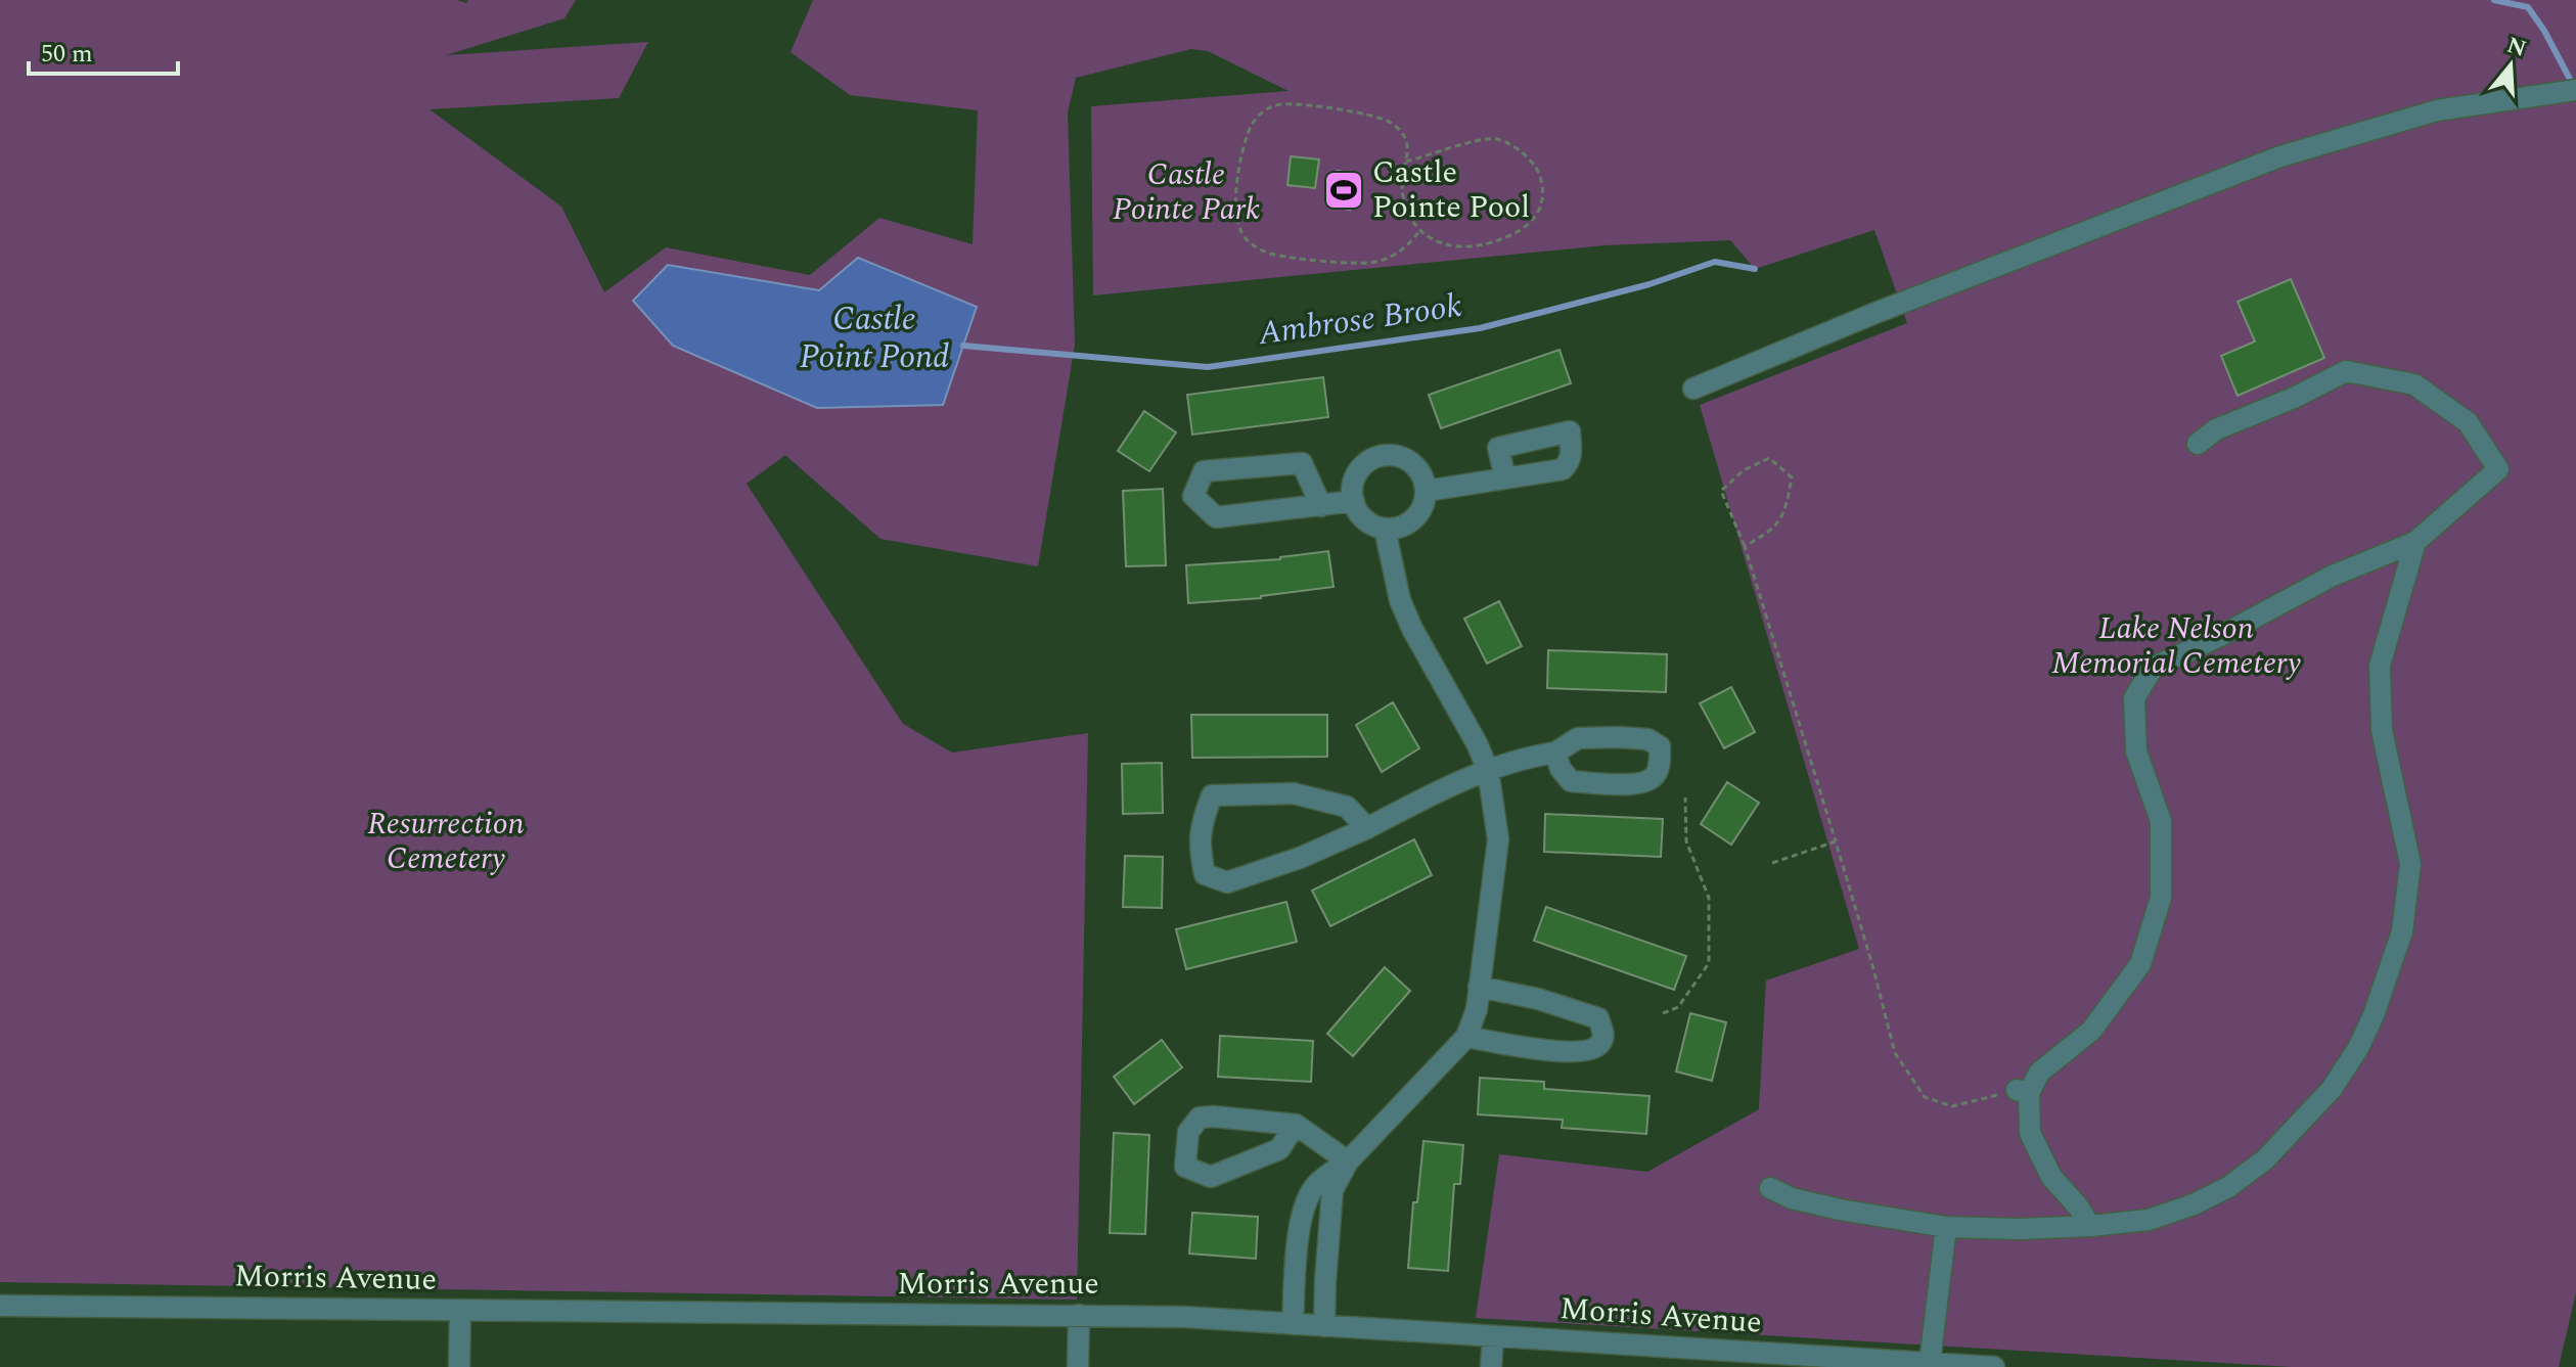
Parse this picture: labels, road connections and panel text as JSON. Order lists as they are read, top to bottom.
{
  "streets": {
    "street": ["Morris Avenue"]
  },
  "water": ["Castle Point Pond", "Ambrose Brook"],
  "parks": ["Castle Pointe Park", "Lake Nelson Memorial Cemetery", "Resurrection Cemetery"],
  "places": {
    "sports": ["Castle Pointe Pool"]
  },
  "scale_bar": "50 m",
  "north": "top"
}
